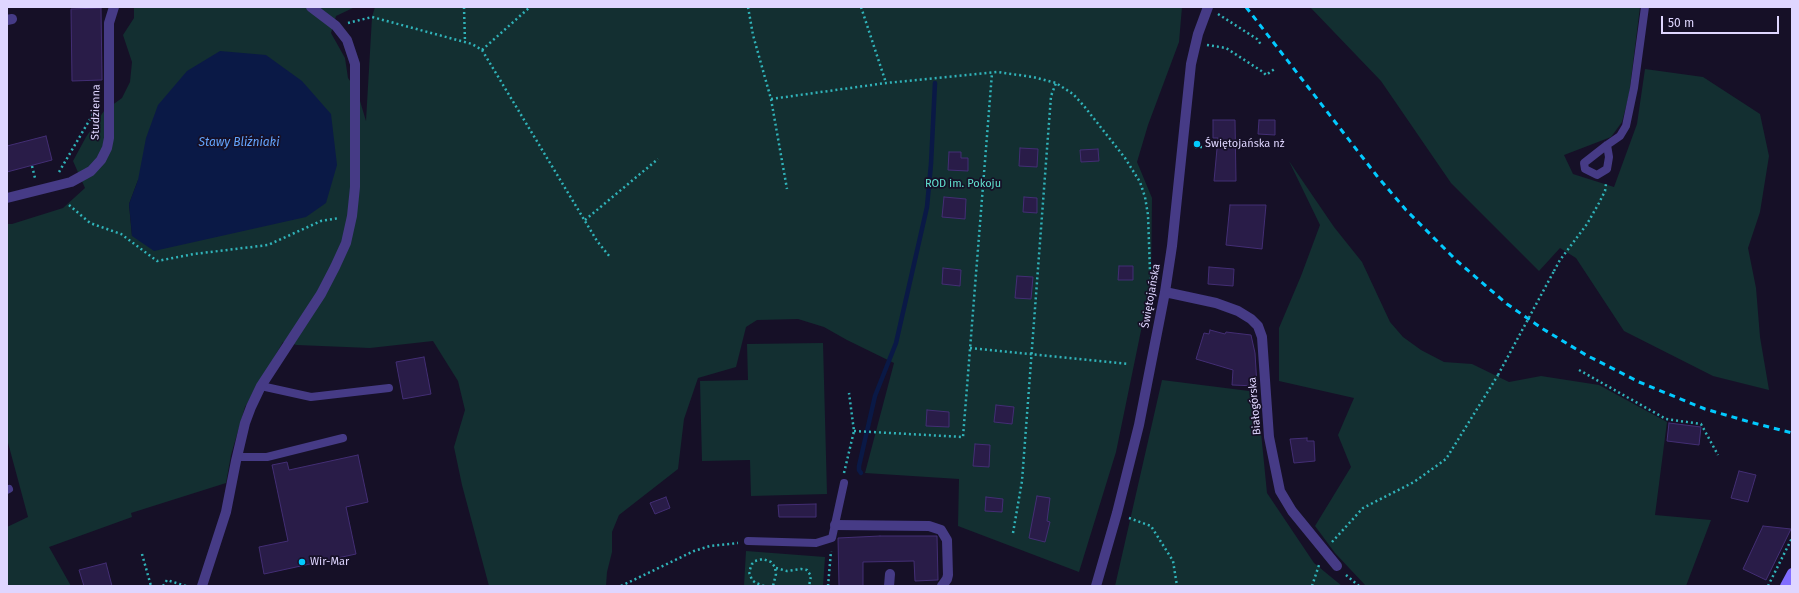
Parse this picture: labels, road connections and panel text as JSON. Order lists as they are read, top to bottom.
{
  "streets": {
    "street": ["Studzienna", "Świętojańska", "Białogórska"]
  },
  "crossings": [
    ["Świętojańska", "Białogórska"]
  ],
  "water": ["Stawy Bliźniaki"],
  "parks": ["ROD im. Pokoju"],
  "places": ["Świętojańska nż", "Wir-Mar"],
  "scale_bar": "50 m"
}
